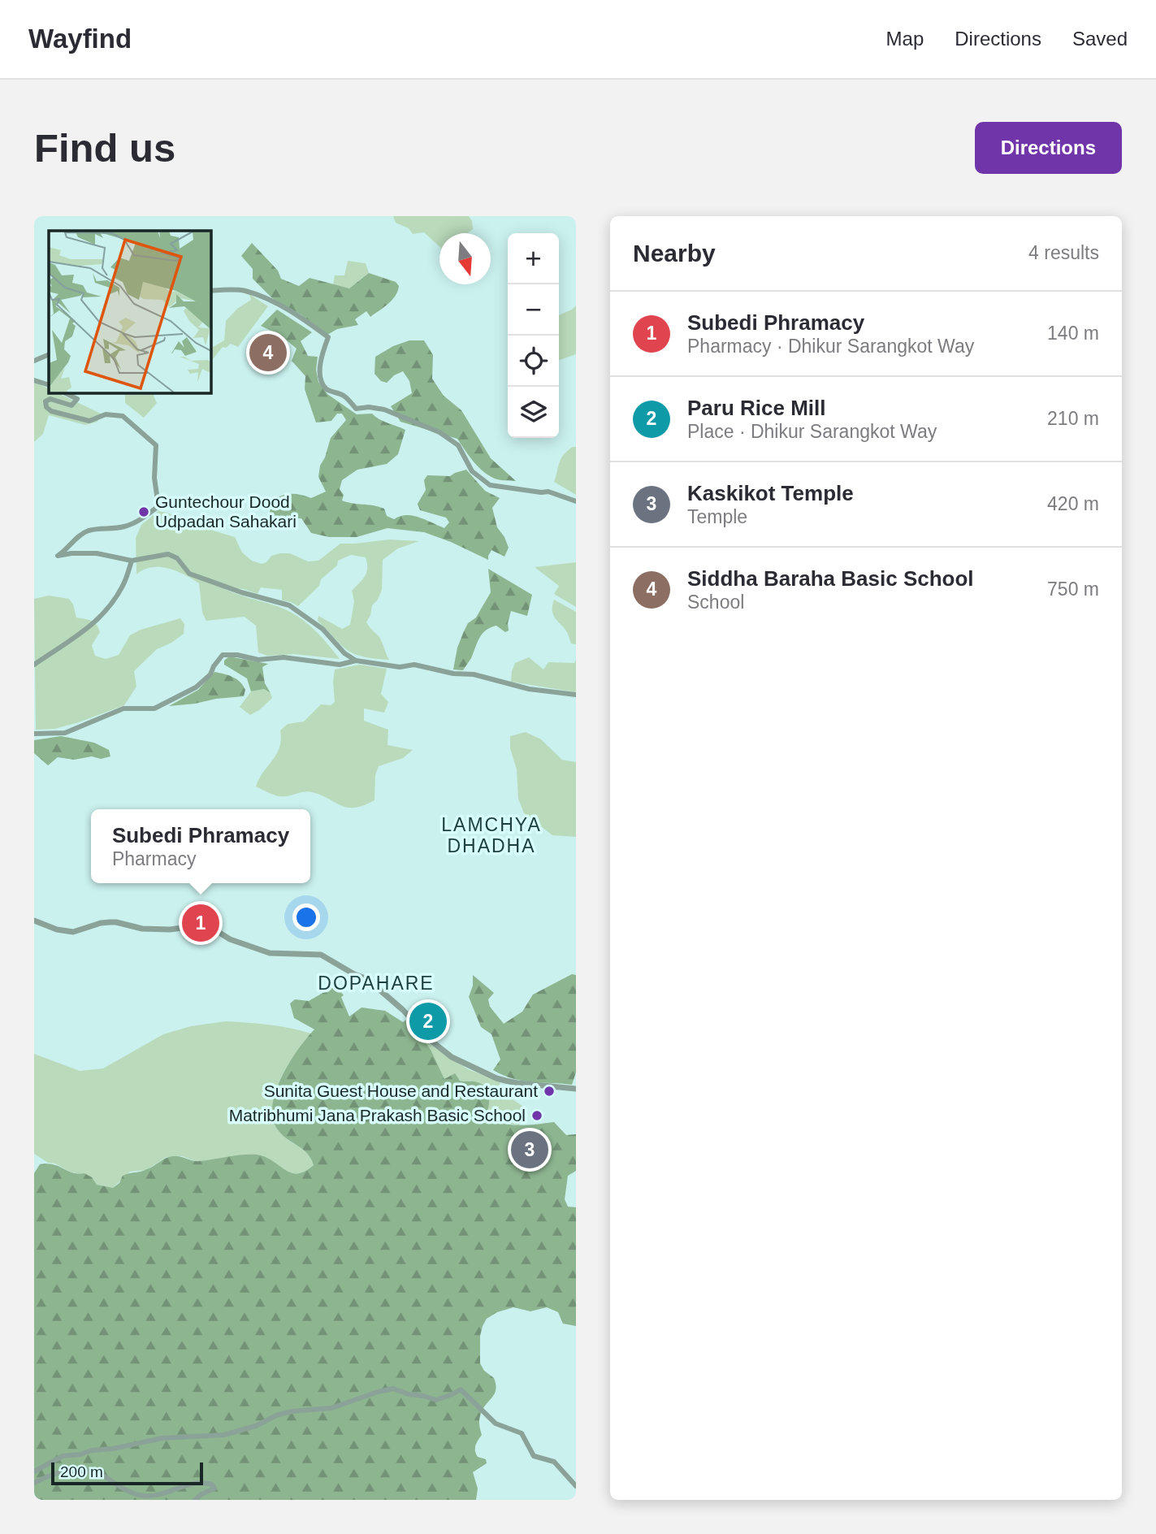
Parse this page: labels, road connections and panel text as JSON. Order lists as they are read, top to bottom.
{
  "districts": ["LAMCHYA DHADHA", "DOPAHARE"],
  "places": ["Guntechour Dood Udpadan Sahakari", "Sunita Guest House and Restaurant", "Matribhumi Jana Prakash Basic School"],
  "scale_bar": "200 m",
  "north": "bottom",
  "page": {
    "header": "Wayfind",
    "nav": ["Map", "Directions", "Saved"],
    "buttons": "Directions",
    "title": "Find us",
    "heading": ["Nearby", "4 results"],
    "map_buttons": ["+", "−"],
    "list": [
      {
        "mark": "1",
        "name": "Subedi Phramacy",
        "note": "Pharmacy · Dhikur Sarangkot Way",
        "value": "140 m"
      },
      {
        "mark": "2",
        "name": "Paru Rice Mill",
        "note": "Place · Dhikur Sarangkot Way",
        "value": "210 m"
      },
      {
        "mark": "3",
        "name": "Kaskikot Temple",
        "note": "Temple",
        "value": "420 m"
      },
      {
        "mark": "4",
        "name": "Siddha Baraha Basic School",
        "note": "School",
        "value": "750 m"
      }
    ],
    "pins": [
      "4",
      "1",
      "2",
      "3"
    ],
    "popup": ["Subedi Phramacy", "Pharmacy"],
    "scale": "200 m"
  }
}
